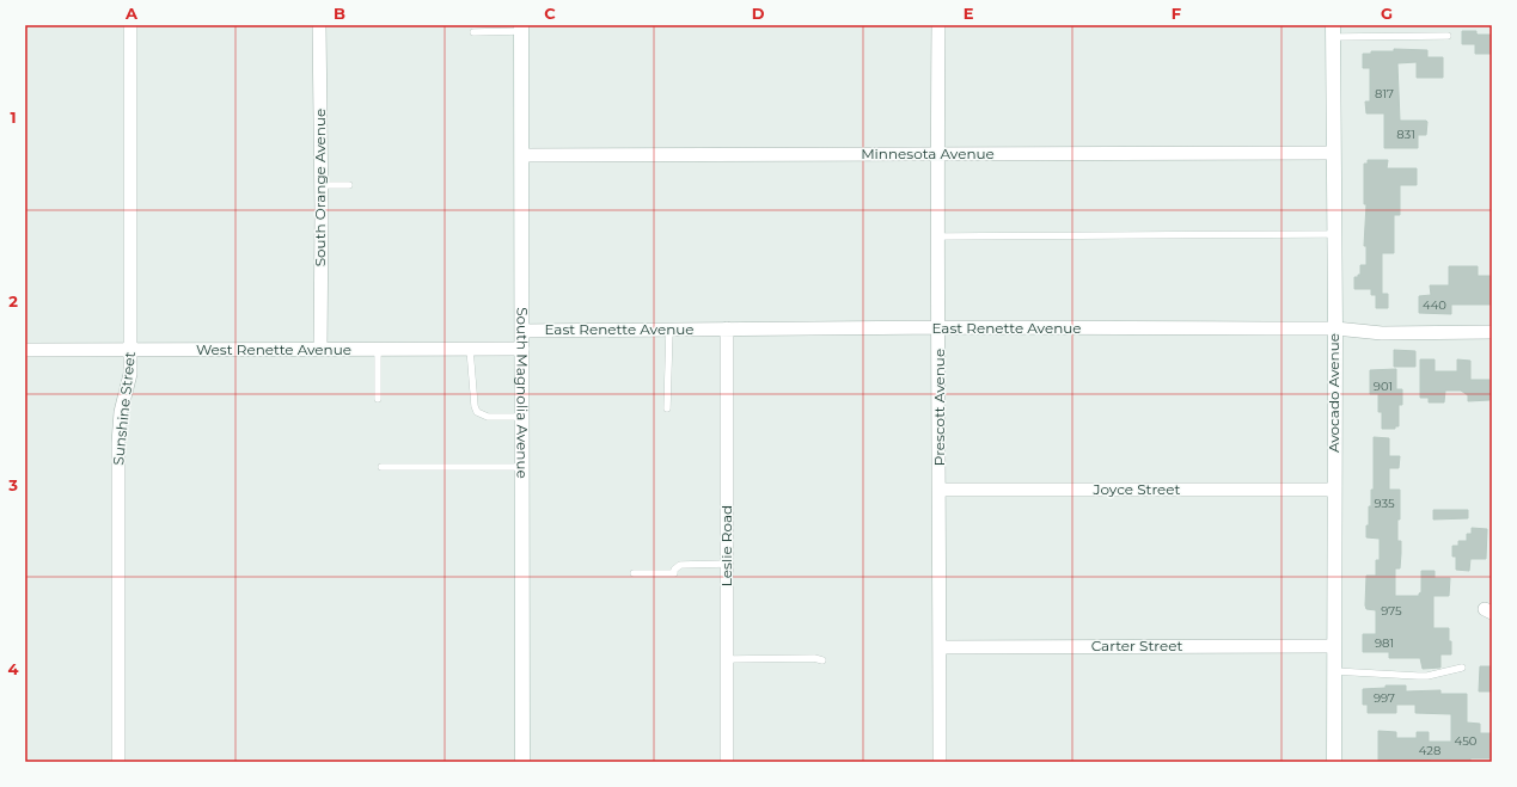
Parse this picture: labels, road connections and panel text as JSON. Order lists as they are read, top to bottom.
{
  "streets": {
    "main road": ["South Magnolia Avenue", "Avocado Avenue"],
    "street": [
      "Minnesota Avenue",
      "South Orange Avenue",
      "East Renette Avenue",
      "West Renette Avenue",
      "Prescott Avenue",
      "Sunshine Street",
      "Joyce Street",
      "Leslie Road",
      "Carter Street"
    ]
  },
  "crossings": [
    ["Minnesota Avenue", "South Magnolia Avenue"],
    ["Minnesota Avenue", "Avocado Avenue"],
    ["Minnesota Avenue", "Prescott Avenue"],
    ["South Orange Avenue", "West Renette Avenue"],
    ["East Renette Avenue", "South Magnolia Avenue"],
    ["East Renette Avenue", "Avocado Avenue"],
    ["East Renette Avenue", "Prescott Avenue"],
    ["East Renette Avenue", "Leslie Road"],
    ["West Renette Avenue", "South Magnolia Avenue"],
    ["West Renette Avenue", "Sunshine Street"],
    ["Avocado Avenue", "Joyce Street"],
    ["Avocado Avenue", "Carter Street"],
    ["Prescott Avenue", "Joyce Street"],
    ["Prescott Avenue", "Carter Street"]
  ],
  "house_numbers": [
    "817",
    "831",
    "440",
    "901",
    "935",
    "975",
    "981",
    "997",
    "450",
    "428"
  ],
  "grid": {
    "columns": [
      "A",
      "B",
      "C",
      "D",
      "E",
      "F",
      "G"
    ],
    "rows": [
      "1",
      "2",
      "3",
      "4"
    ]
  }
}
